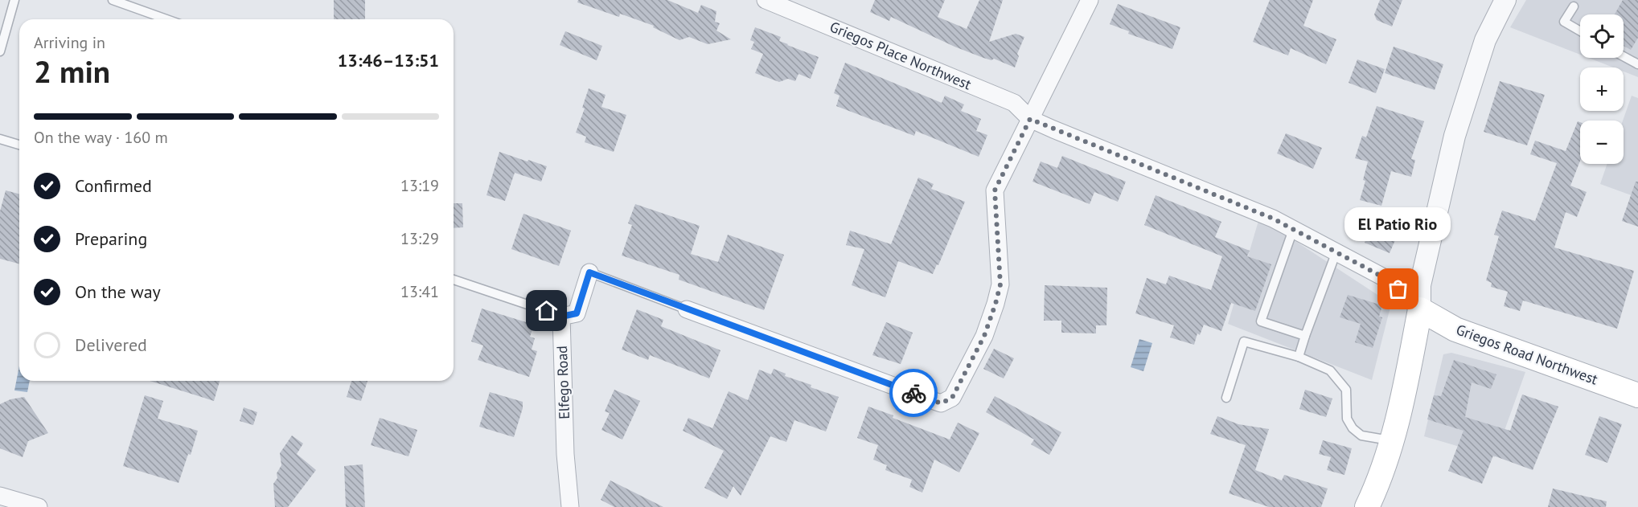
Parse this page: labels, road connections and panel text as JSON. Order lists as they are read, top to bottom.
{
  "streets": {
    "main road": ["Griegos Road Northwest"],
    "street": ["Griegos Place Northwest", "Elfego Road"]
  },
  "crossings": [
    ["Griegos Place Northwest", "Griegos Road Northwest"]
  ],
  "places": ["El Patio Rio"],
  "page": {
    "map_buttons": ["+", "−"],
    "heading": ["2 min", "Arriving in", "13:46–13:51"],
    "bar": "On the way · 160 m",
    "list": [
      ["Confirmed", "13:19"],
      ["Preparing", "13:29"],
      ["On the way", "13:41"],
      "Delivered"
    ],
    "bubble": "El Patio Rio"
  }
}
